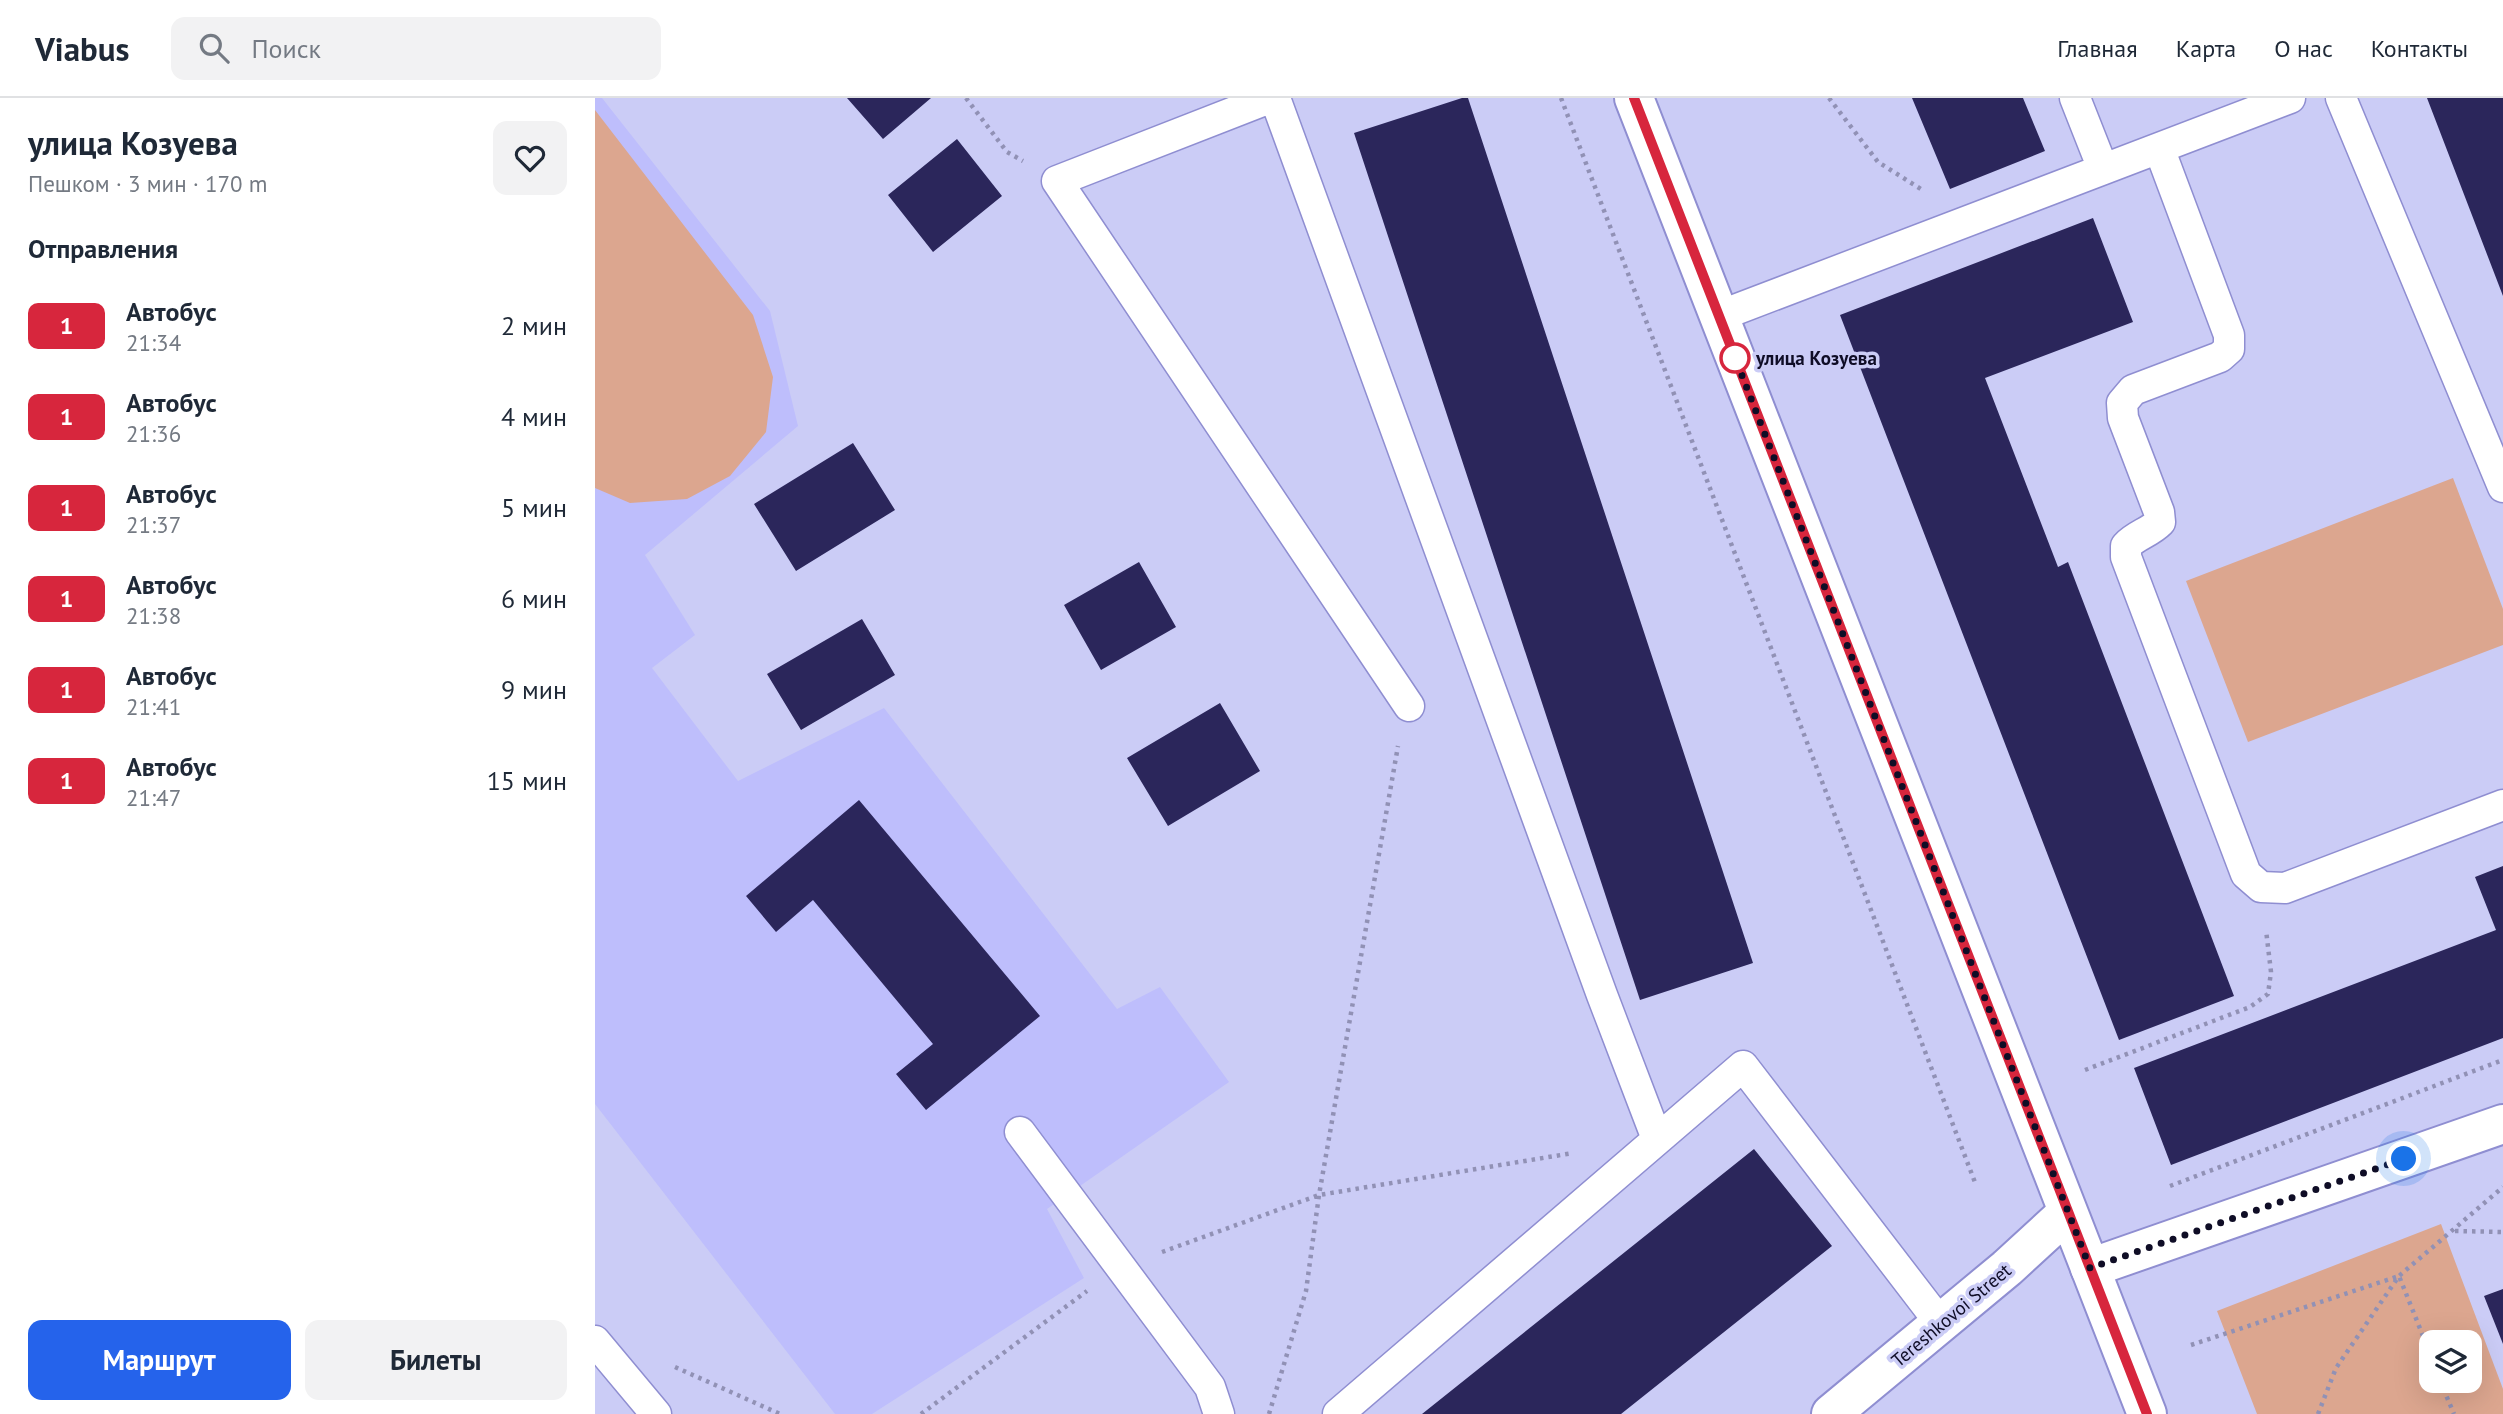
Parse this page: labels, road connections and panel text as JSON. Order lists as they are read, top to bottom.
{
  "streets": {
    "street": ["Tereshkovoi Street"]
  },
  "places": ["улица Козуева"],
  "lines": ["bus line 1"],
  "page": {
    "header": "Viabus",
    "search": "Поиск",
    "nav": [
      "Главная",
      "Карта",
      "О нас",
      "Контакты"
    ],
    "heading": [
      ["улица Козуева", "Пешком · 3 мин · 170 m"],
      "Отправления"
    ],
    "list": [
      {
        "mark": "1",
        "name": "Автобус",
        "note": "21:34",
        "value": "2 мин"
      },
      {
        "mark": "1",
        "name": "Автобус",
        "note": "21:36",
        "value": "4 мин"
      },
      {
        "mark": "1",
        "name": "Автобус",
        "note": "21:37",
        "value": "5 мин"
      },
      {
        "mark": "1",
        "name": "Автобус",
        "note": "21:38",
        "value": "6 мин"
      },
      {
        "mark": "1",
        "name": "Автобус",
        "note": "21:41",
        "value": "9 мин"
      },
      {
        "mark": "1",
        "name": "Автобус",
        "note": "21:47",
        "value": "15 мин"
      }
    ],
    "buttons": ["Маршрут", "Билеты"]
  }
}
